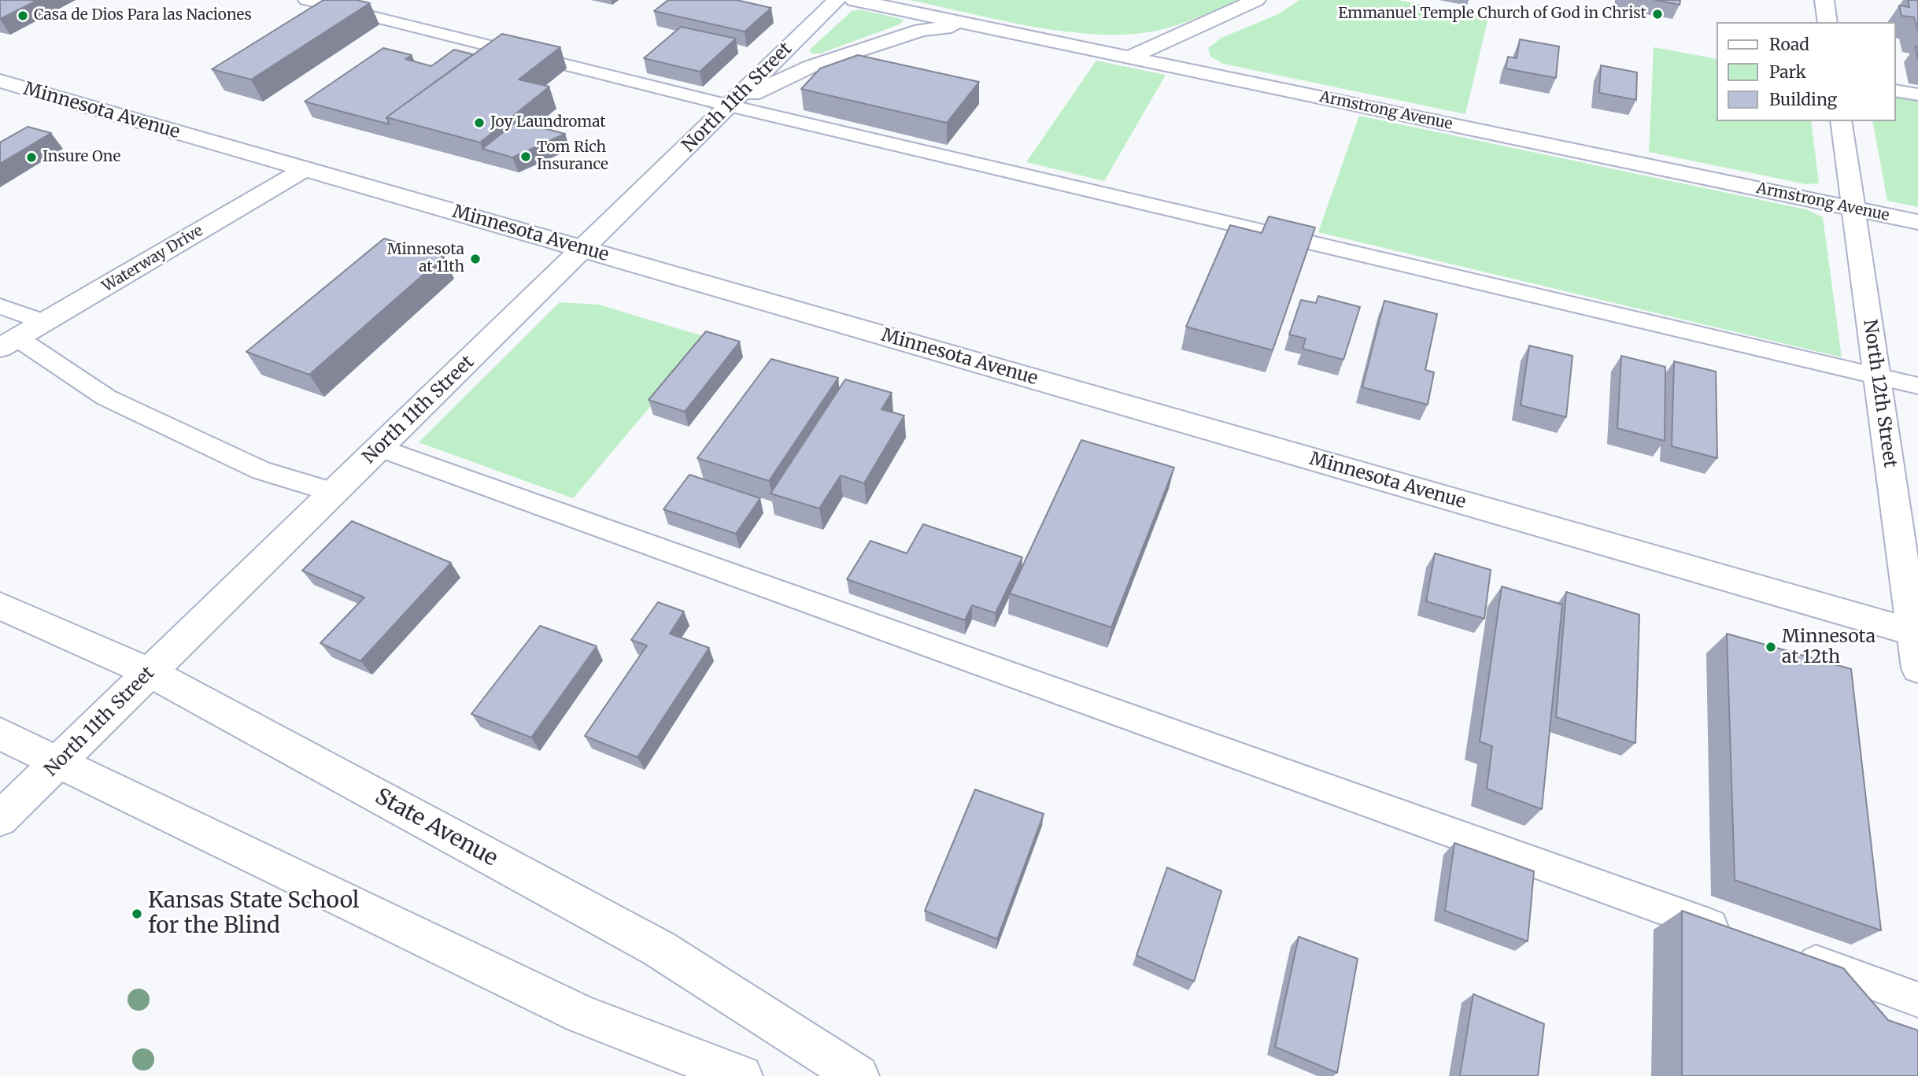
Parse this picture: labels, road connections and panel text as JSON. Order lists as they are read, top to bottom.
{
  "streets": {
    "street": [
      "North 11th Street",
      "Minnesota Avenue",
      "Armstrong Avenue",
      "Waterway Drive",
      "North 12th Street",
      "State Avenue"
    ]
  },
  "crossings": [
    ["North 11th Street", "Minnesota Avenue"],
    ["North 11th Street", "State Avenue"],
    ["Minnesota Avenue", "Waterway Drive"],
    ["Minnesota Avenue", "North 12th Street"],
    ["Armstrong Avenue", "North 12th Street"]
  ],
  "places": [
    "Emmanuel Temple Church of God in Christ",
    "Casa de Dios Para las Naciones",
    "Joy Laundromat",
    "Tom Rich Insurance",
    "Insure One",
    "Minnesota at 11th",
    "Minnesota at 12th",
    "Kansas State School for the Blind"
  ],
  "legend": ["Road", "Park", "Building"]
}
